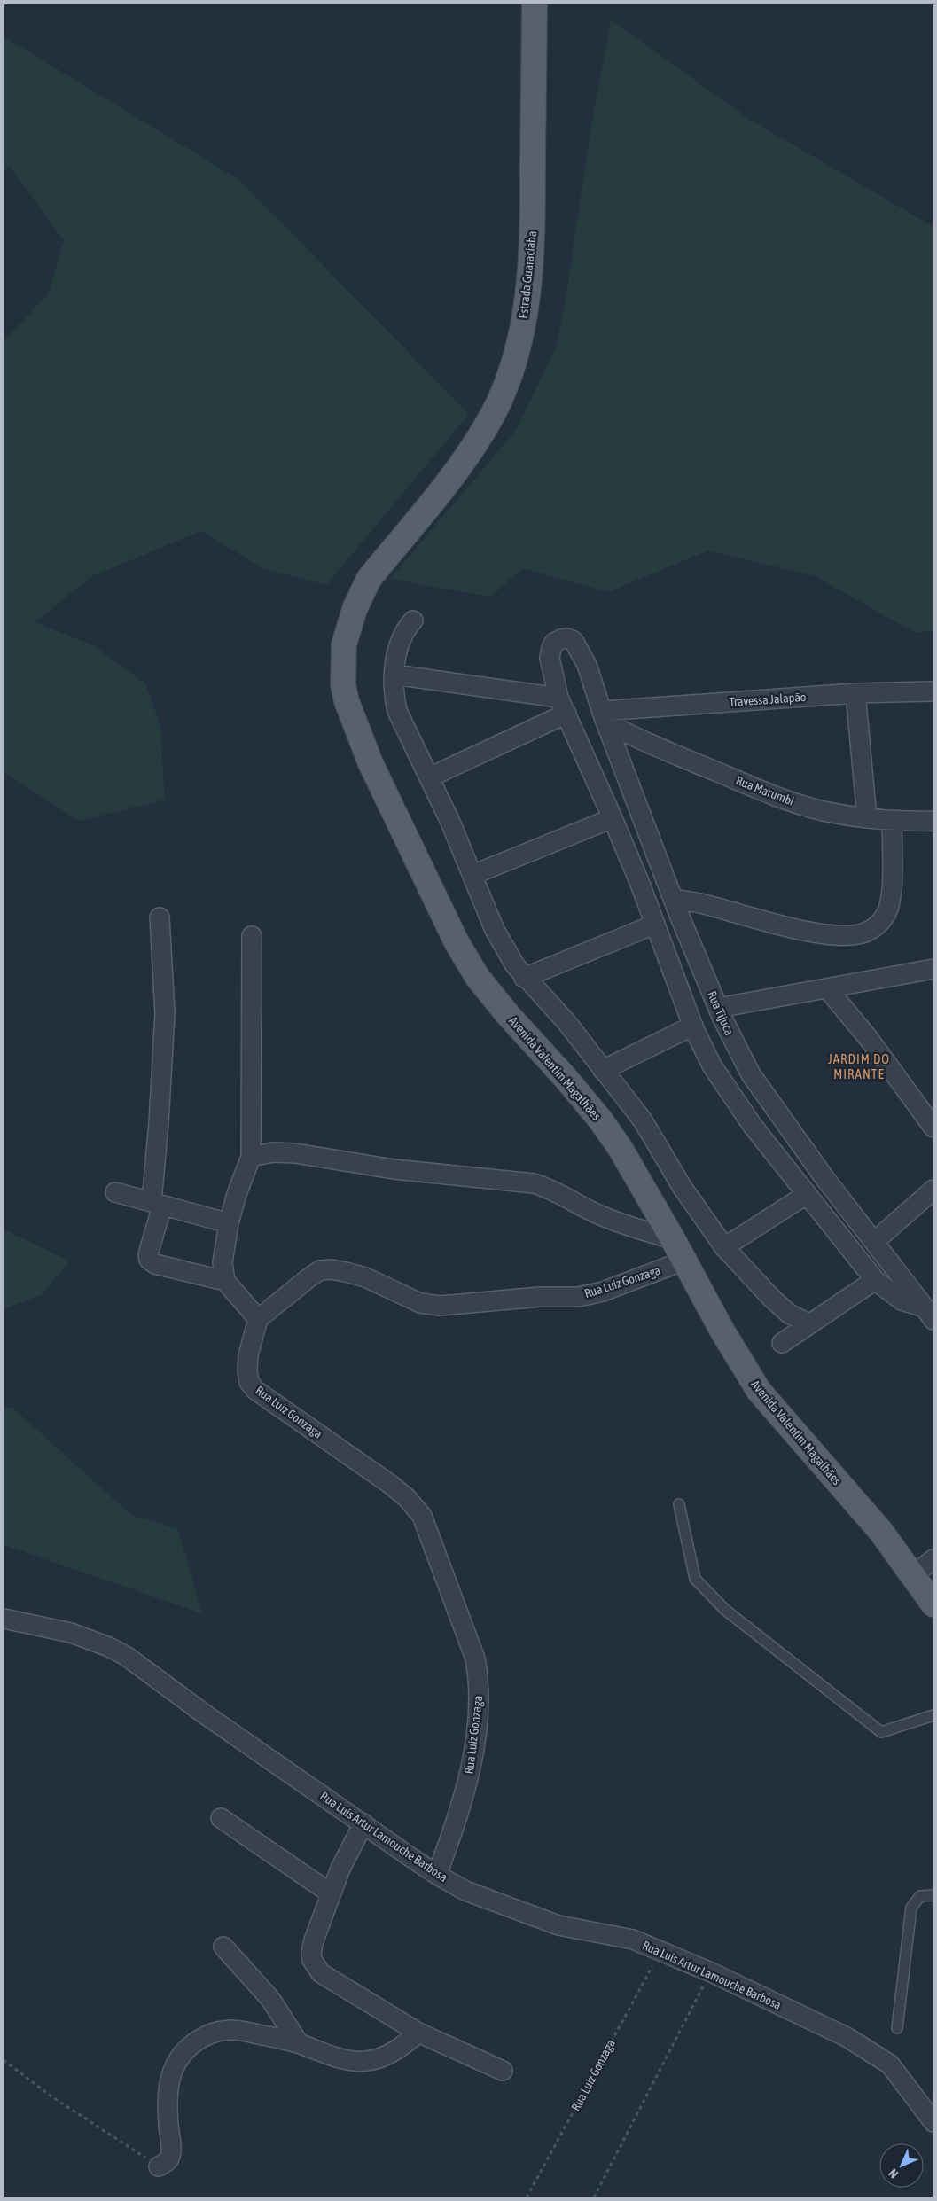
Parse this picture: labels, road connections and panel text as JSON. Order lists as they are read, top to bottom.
{
  "streets": {
    "main road": ["Estrada Guaraciaba", "Avenida Valentim Magalhães"],
    "street": [
      "Travessa Jalapão",
      "Rua Marumbi",
      "Rua Tijuca",
      "Rua Luiz Gonzaga",
      "Rua Luís Artur Lamouche Barbosa"
    ]
  },
  "crossings": [
    ["Estrada Guaraciaba", "Avenida Valentim Magalhães"],
    ["Travessa Jalapão", "Rua Marumbi"],
    ["Travessa Jalapão", "Rua Tijuca"],
    ["Rua Marumbi", "Rua Tijuca"],
    ["Avenida Valentim Magalhães", "Rua Luiz Gonzaga"],
    ["Rua Luiz Gonzaga", "Rua Luís Artur Lamouche Barbosa"]
  ],
  "districts": ["JARDIM DO MIRANTE"],
  "north": "bottom left"
}
